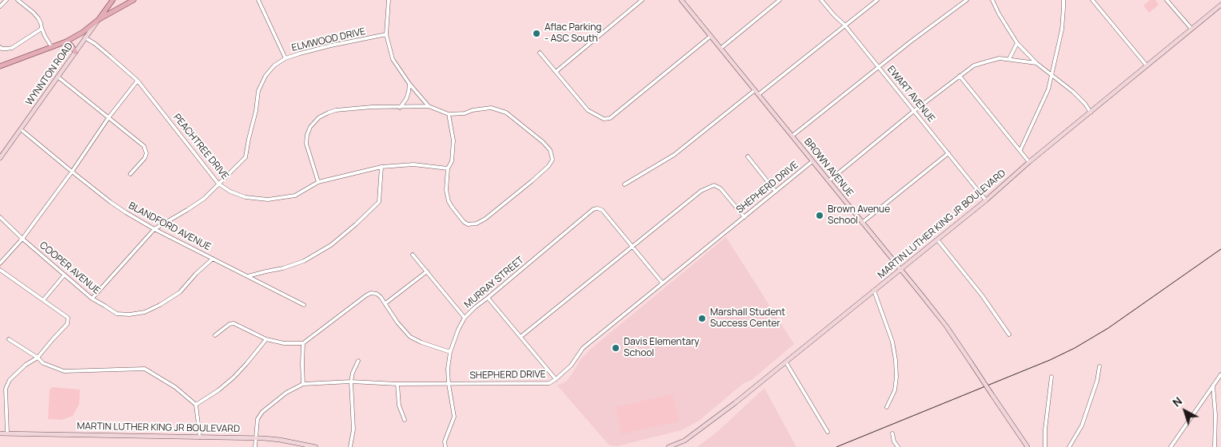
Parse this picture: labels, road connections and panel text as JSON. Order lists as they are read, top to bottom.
{
  "streets": {
    "main road": ["WYNNTON ROAD", "BROWN AVENUE", "MARTIN LUTHER KING JR BOULEVARD"],
    "street": [
      "ELMWOOD DRIVE",
      "EWART AVENUE",
      "PEACHTREE DRIVE",
      "SHEPHERD DRIVE",
      "BLANDFORD AVENUE",
      "COOPER AVENUE",
      "MURRAY STREET"
    ]
  },
  "crossings": [
    ["ELMWOOD DRIVE", "PEACHTREE DRIVE"],
    ["ELMWOOD DRIVE", "BLANDFORD AVENUE"],
    ["ELMWOOD DRIVE", "COOPER AVENUE"],
    ["WYNNTON ROAD", "PEACHTREE DRIVE"],
    ["WYNNTON ROAD", "BLANDFORD AVENUE"],
    ["EWART AVENUE", "MARTIN LUTHER KING JR BOULEVARD"],
    ["BROWN AVENUE", "SHEPHERD DRIVE"],
    ["BROWN AVENUE", "MARTIN LUTHER KING JR BOULEVARD"],
    ["SHEPHERD DRIVE", "MARTIN LUTHER KING JR BOULEVARD"],
    ["SHEPHERD DRIVE", "MURRAY STREET"],
    ["BLANDFORD AVENUE", "COOPER AVENUE"]
  ],
  "places": [
    "Aflac Parking - ASC South",
    "Brown Avenue School",
    "Marshall Student Success Center",
    "Davis Elementary School"
  ],
  "north": "top left"
}
